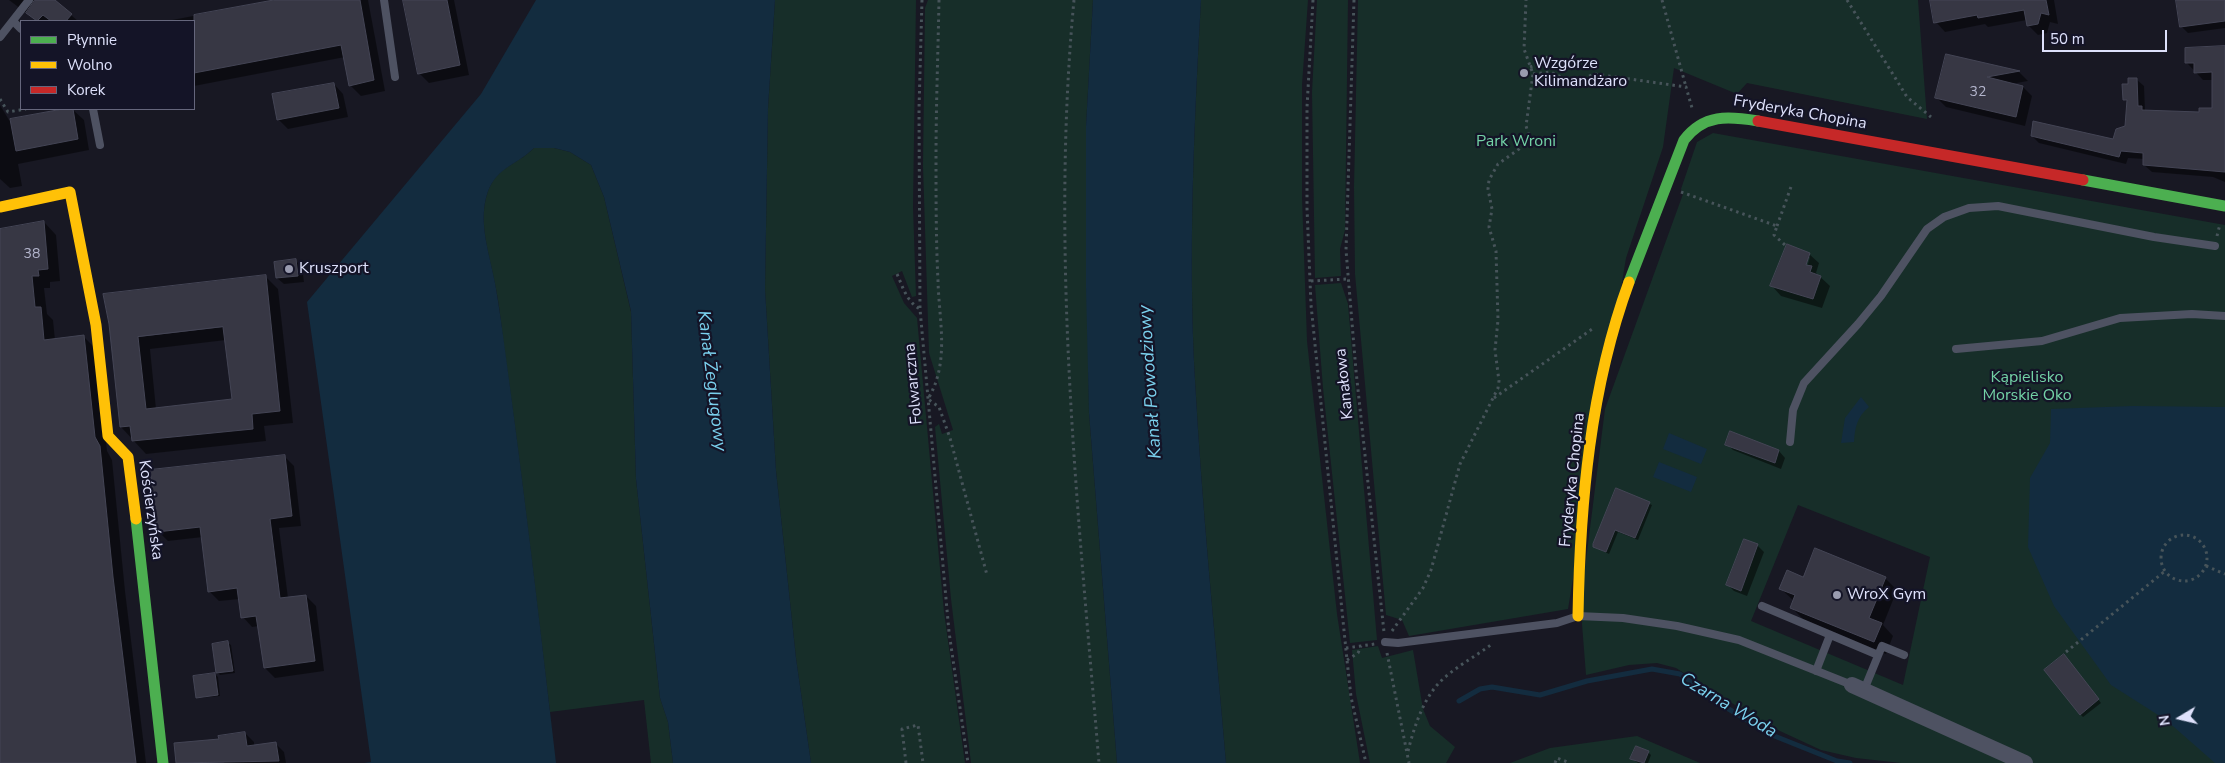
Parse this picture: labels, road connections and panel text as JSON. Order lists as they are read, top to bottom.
{
  "streets": {
    "street": ["Fryderyka Chopina", "Kościerzyńska"],
    "path": ["Folwarczna", "Kanałowa"]
  },
  "water": ["Kanał Żeglugowy", "Kanał Powodziowy", "Czarna Woda"],
  "parks": ["Park Wroni", "Kąpielisko Morskie Oko"],
  "places": ["Wzgórze Kilimandżaro", "Kruszport", "WroX Gym"],
  "house_numbers": ["32", "38"],
  "legend": ["Płynnie", "Wolno", "Korek"],
  "scale_bar": "50 m",
  "north": "left"
}
